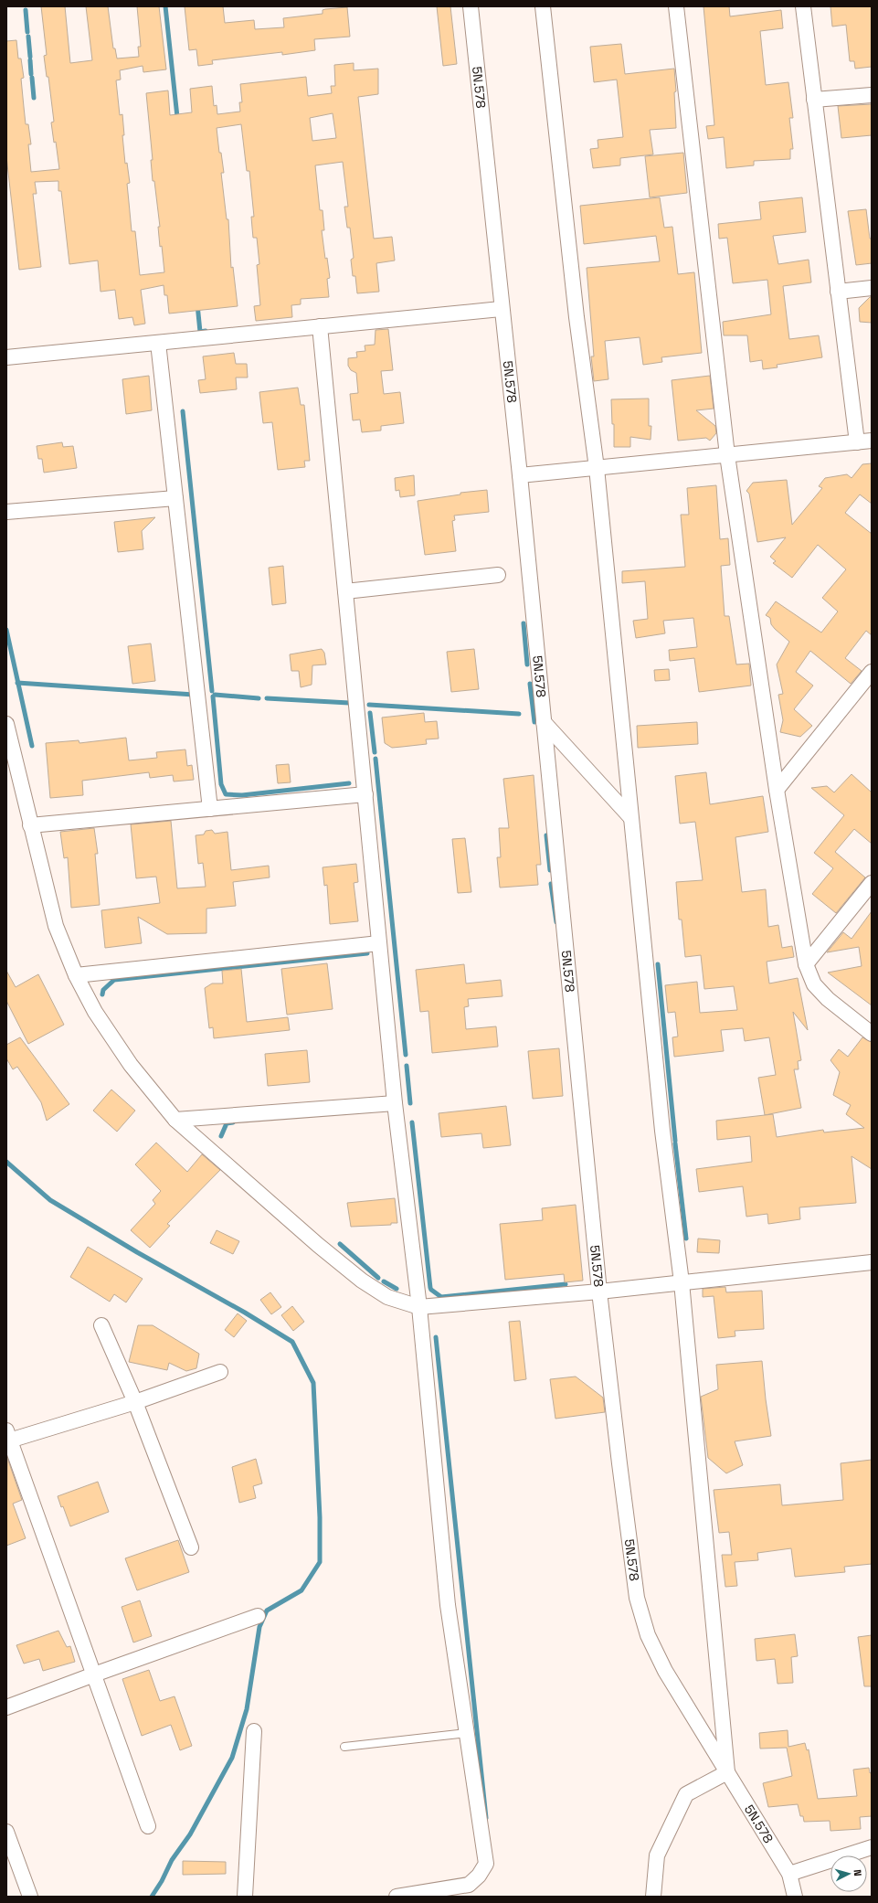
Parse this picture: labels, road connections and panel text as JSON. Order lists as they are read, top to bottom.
{
  "streets": {
    "street": ["5N.578"]
  },
  "north": "right"
}
